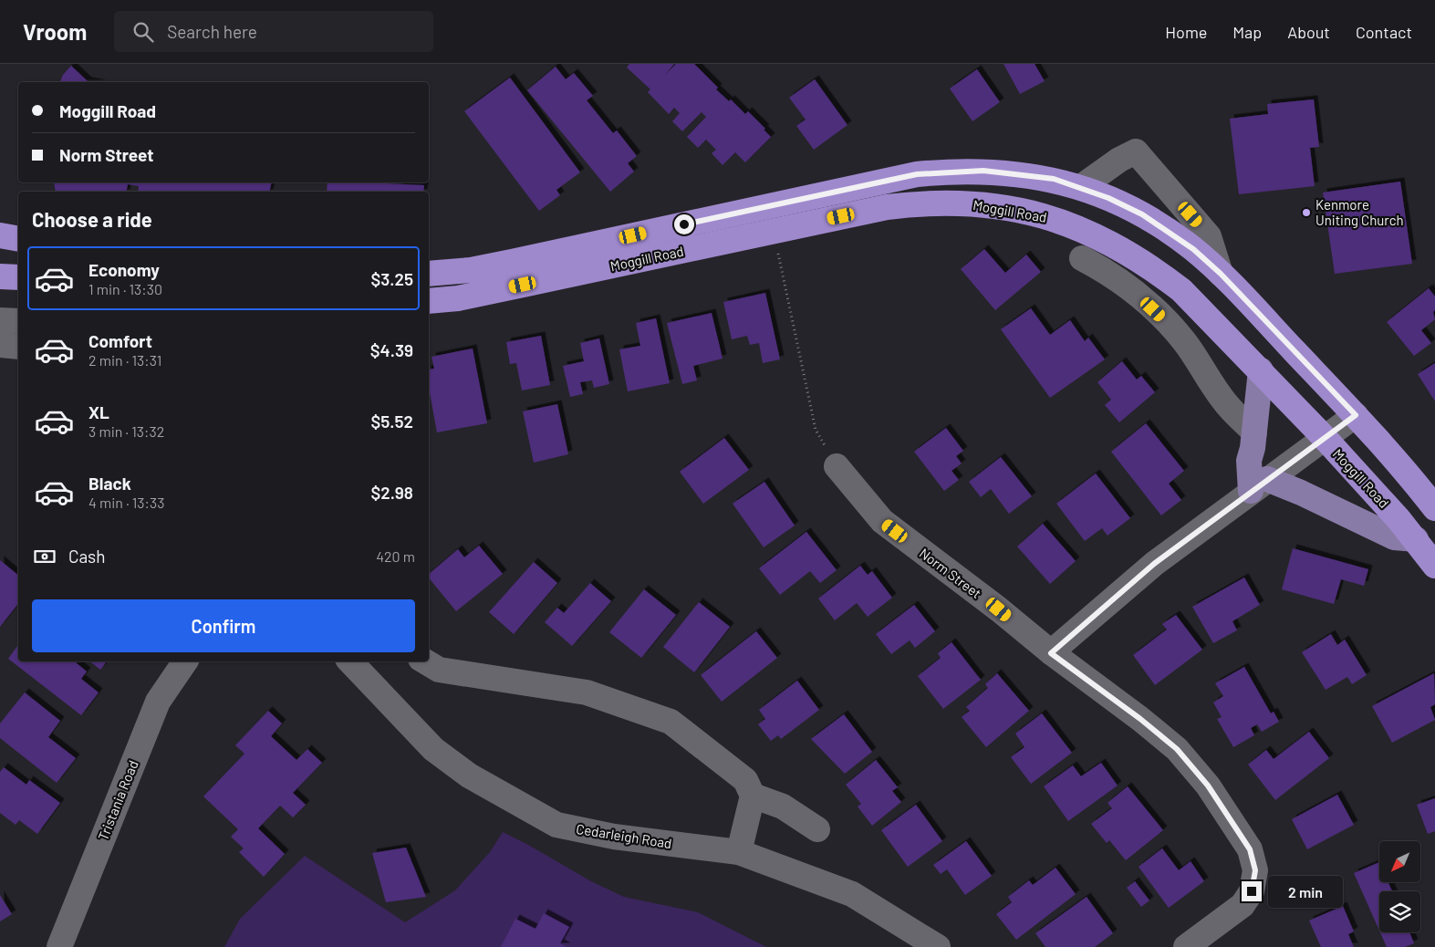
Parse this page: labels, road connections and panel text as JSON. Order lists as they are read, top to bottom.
{
  "streets": {
    "highway": ["Moggill Road"],
    "street": ["Norm Street", "Tristania Road", "Cedarleigh Road"]
  },
  "places": ["Kenmore Uniting Church"],
  "north": "bottom left",
  "page": {
    "header": "Vroom",
    "search": "Search here",
    "nav": [
      "Home",
      "Map",
      "About",
      "Contact"
    ],
    "banner": ["Moggill Road", "Norm Street"],
    "heading": "Choose a ride",
    "list": [
      {
        "name": "Economy",
        "note": "1 min · 13:30",
        "value": "$3.25"
      },
      {
        "name": "Comfort",
        "note": "2 min · 13:31",
        "value": "$4.39"
      },
      {
        "name": "XL",
        "note": "3 min · 13:32",
        "value": "$5.52"
      },
      {
        "name": "Black",
        "note": "4 min · 13:33",
        "value": "$2.98"
      }
    ],
    "pay": ["Cash", "420 m"],
    "buttons": "Confirm",
    "bubble": "2 min"
  }
}
